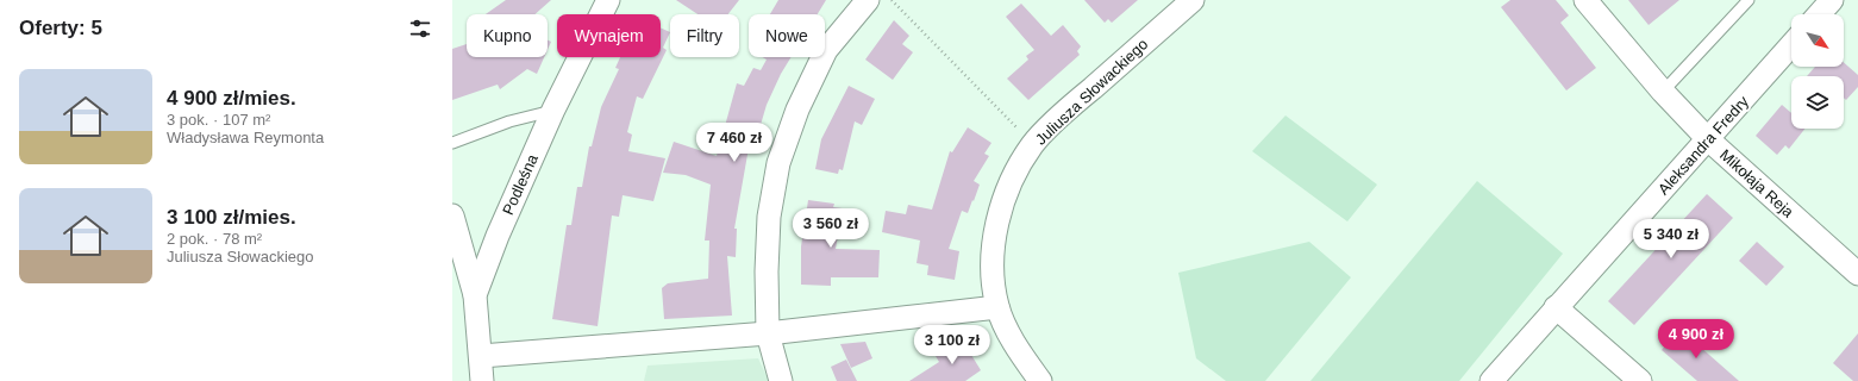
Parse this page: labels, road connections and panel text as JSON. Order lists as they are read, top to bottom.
{
  "streets": {
    "street": [
      "Juliusza Słowackiego",
      "Aleksandra Fredry",
      "Mikołaja Reja",
      "Podleśna"
    ]
  },
  "crossings": [
    ["Aleksandra Fredry", "Mikołaja Reja"]
  ],
  "north": "bottom right",
  "page": {
    "heading": "Oferty: 5",
    "chip": [
      "Kupno",
      "Wynajem",
      "Filtry",
      "Nowe"
    ],
    "list": [
      {
        "name": "4 900 zł/mies.",
        "note": "3 pok. · 107 m² · Władysława Reymonta"
      },
      {
        "name": "3 100 zł/mies.",
        "note": "2 pok. · 78 m² · Juliusza Słowackiego"
      }
    ],
    "price": [
      "7 460 zł",
      "3 560 zł",
      "5 340 zł",
      "4 900 zł",
      "3 100 zł"
    ]
  }
}
